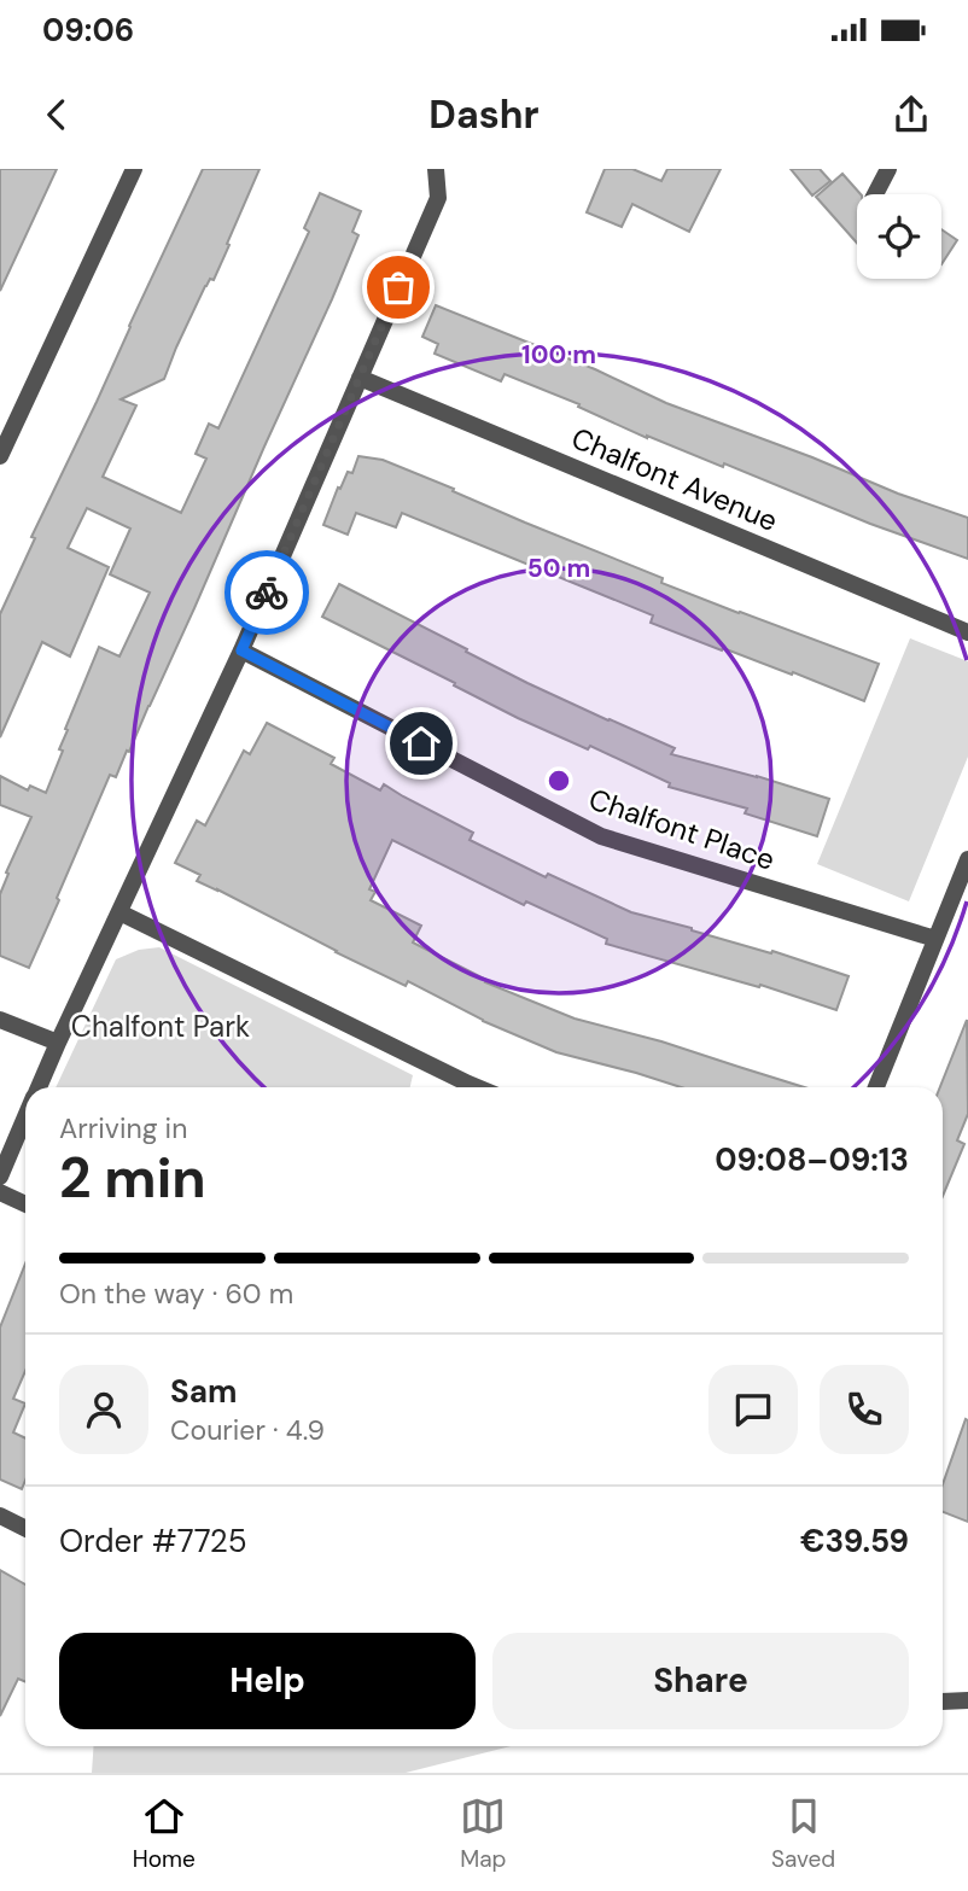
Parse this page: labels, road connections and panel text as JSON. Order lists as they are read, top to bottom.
{
  "streets": {
    "street": ["Chalfont Avenue", "Chalfont Place"]
  },
  "parks": ["Chalfont Park"],
  "page": {
    "status": "09:06",
    "header": "Dashr",
    "heading": ["2 min", "Arriving in", "09:08–09:13"],
    "panel": [
      "Sam",
      "Courier · 4.9",
      "Order #7725",
      "€39.59"
    ],
    "bar": "On the way · 60 m",
    "buttons": ["Help", "Share"],
    "tabs": ["Home", "Map", "Saved"]
  },
  "rings": ["100 m", "50 m"]
}
